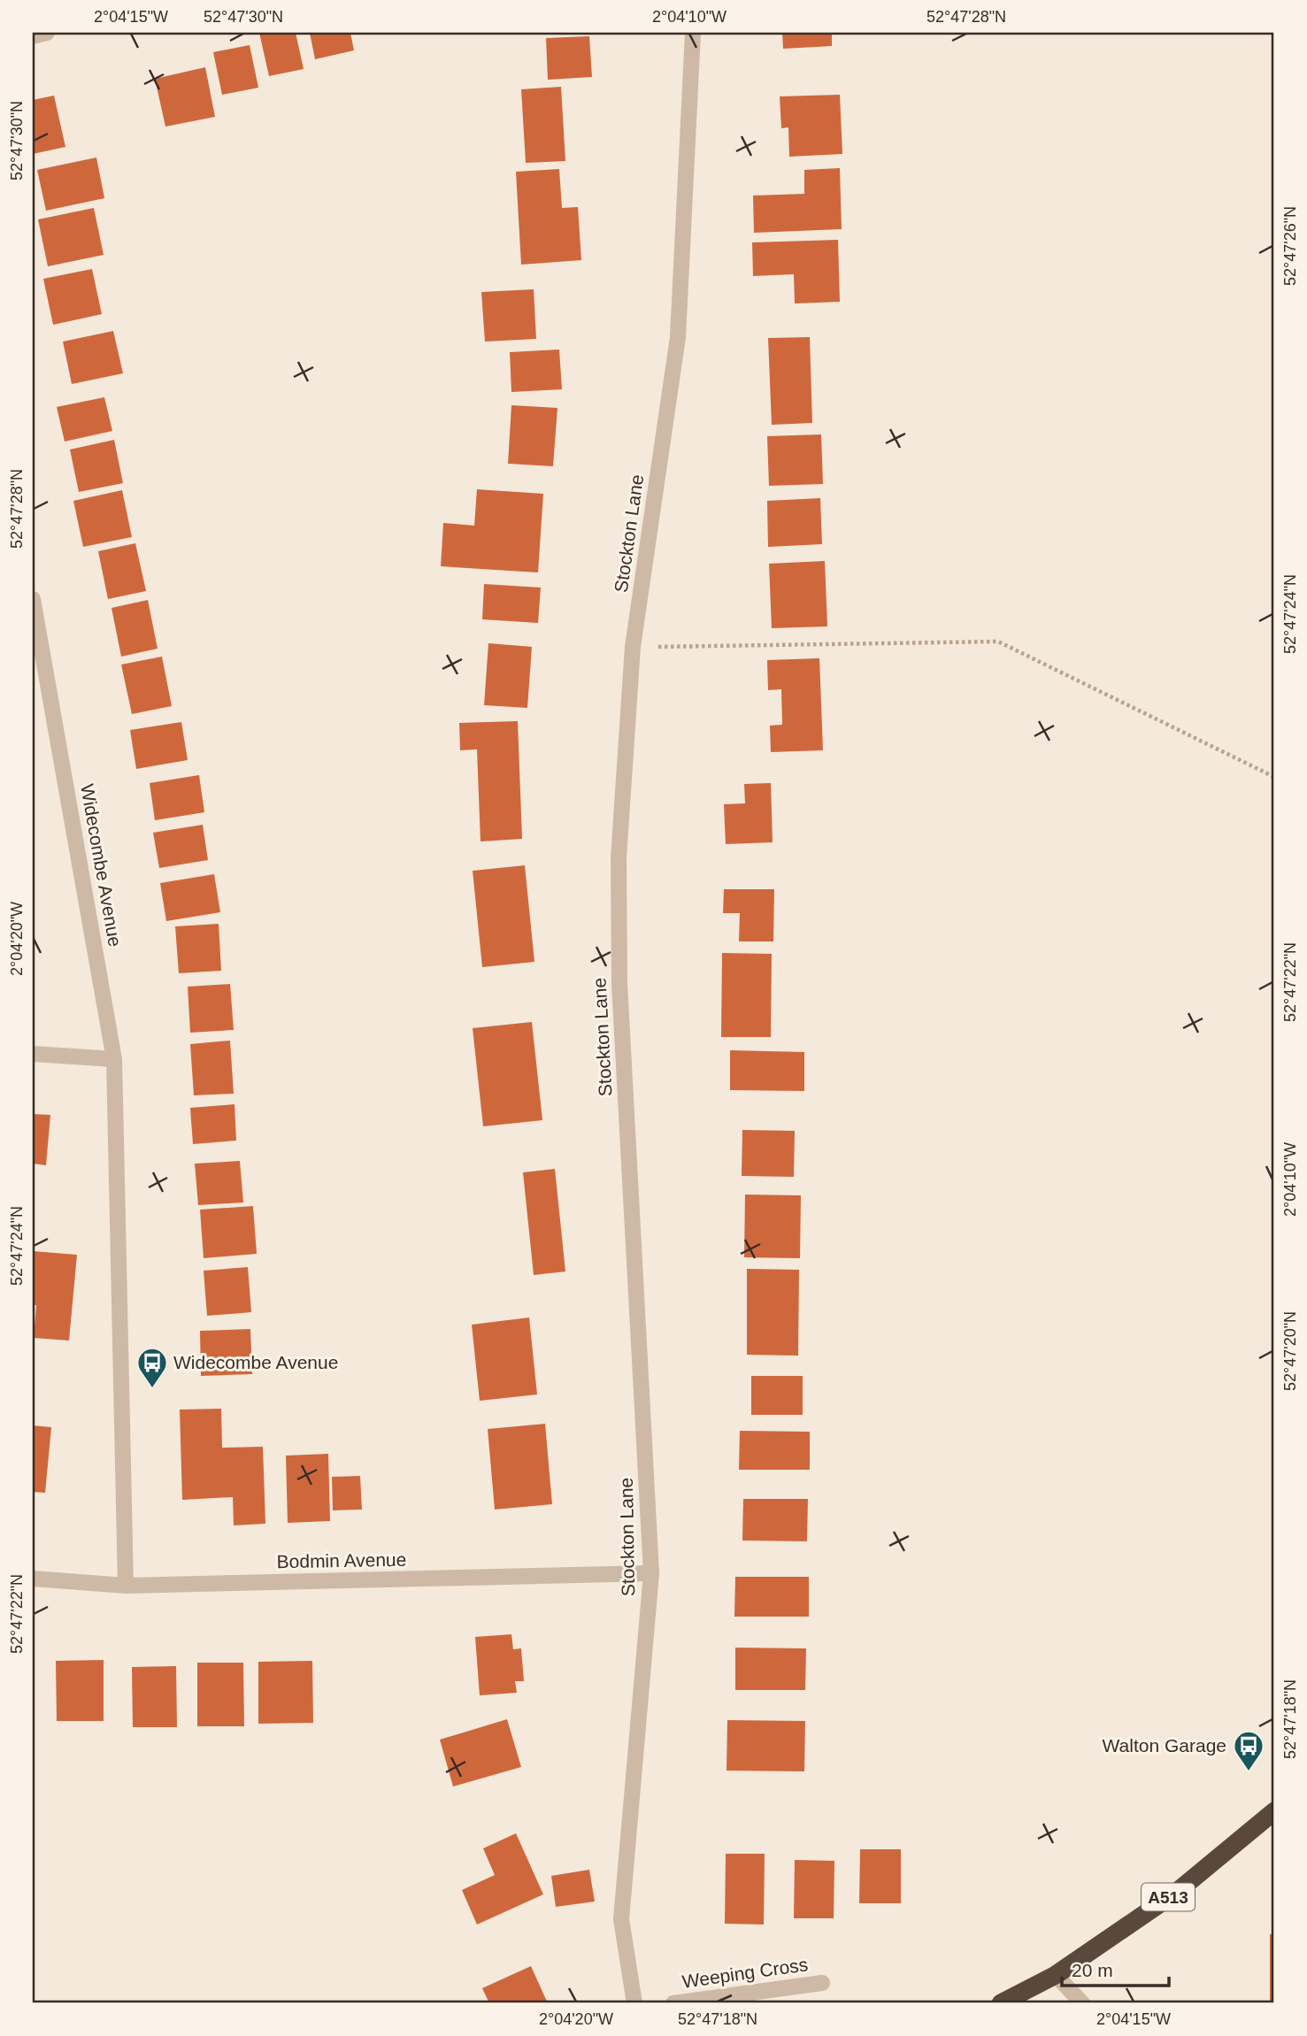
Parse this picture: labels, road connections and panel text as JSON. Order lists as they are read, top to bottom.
{
  "streets": {
    "highway": ["A513"],
    "street": [
      "Stockton Lane",
      "Widecombe Avenue",
      "Bodmin Avenue",
      "Weeping Cross"
    ]
  },
  "crossings": [
    ["Stockton Lane", "Bodmin Avenue"],
    ["Widecombe Avenue", "Bodmin Avenue"]
  ],
  "places": {
    "bus stop": ["Widecombe Avenue", "Walton Garage"]
  },
  "scale_bar": "20 m",
  "coordinates": [
    "2°04'15\"W",
    "52°47'30\"N",
    "2°04'10\"W",
    "52°47'28\"N",
    "52°47'26\"N",
    "52°47'24\"N",
    "2°04'20\"W",
    "52°47'22\"N",
    "52°47'20\"N",
    "52°47'18\"N"
  ]
}
